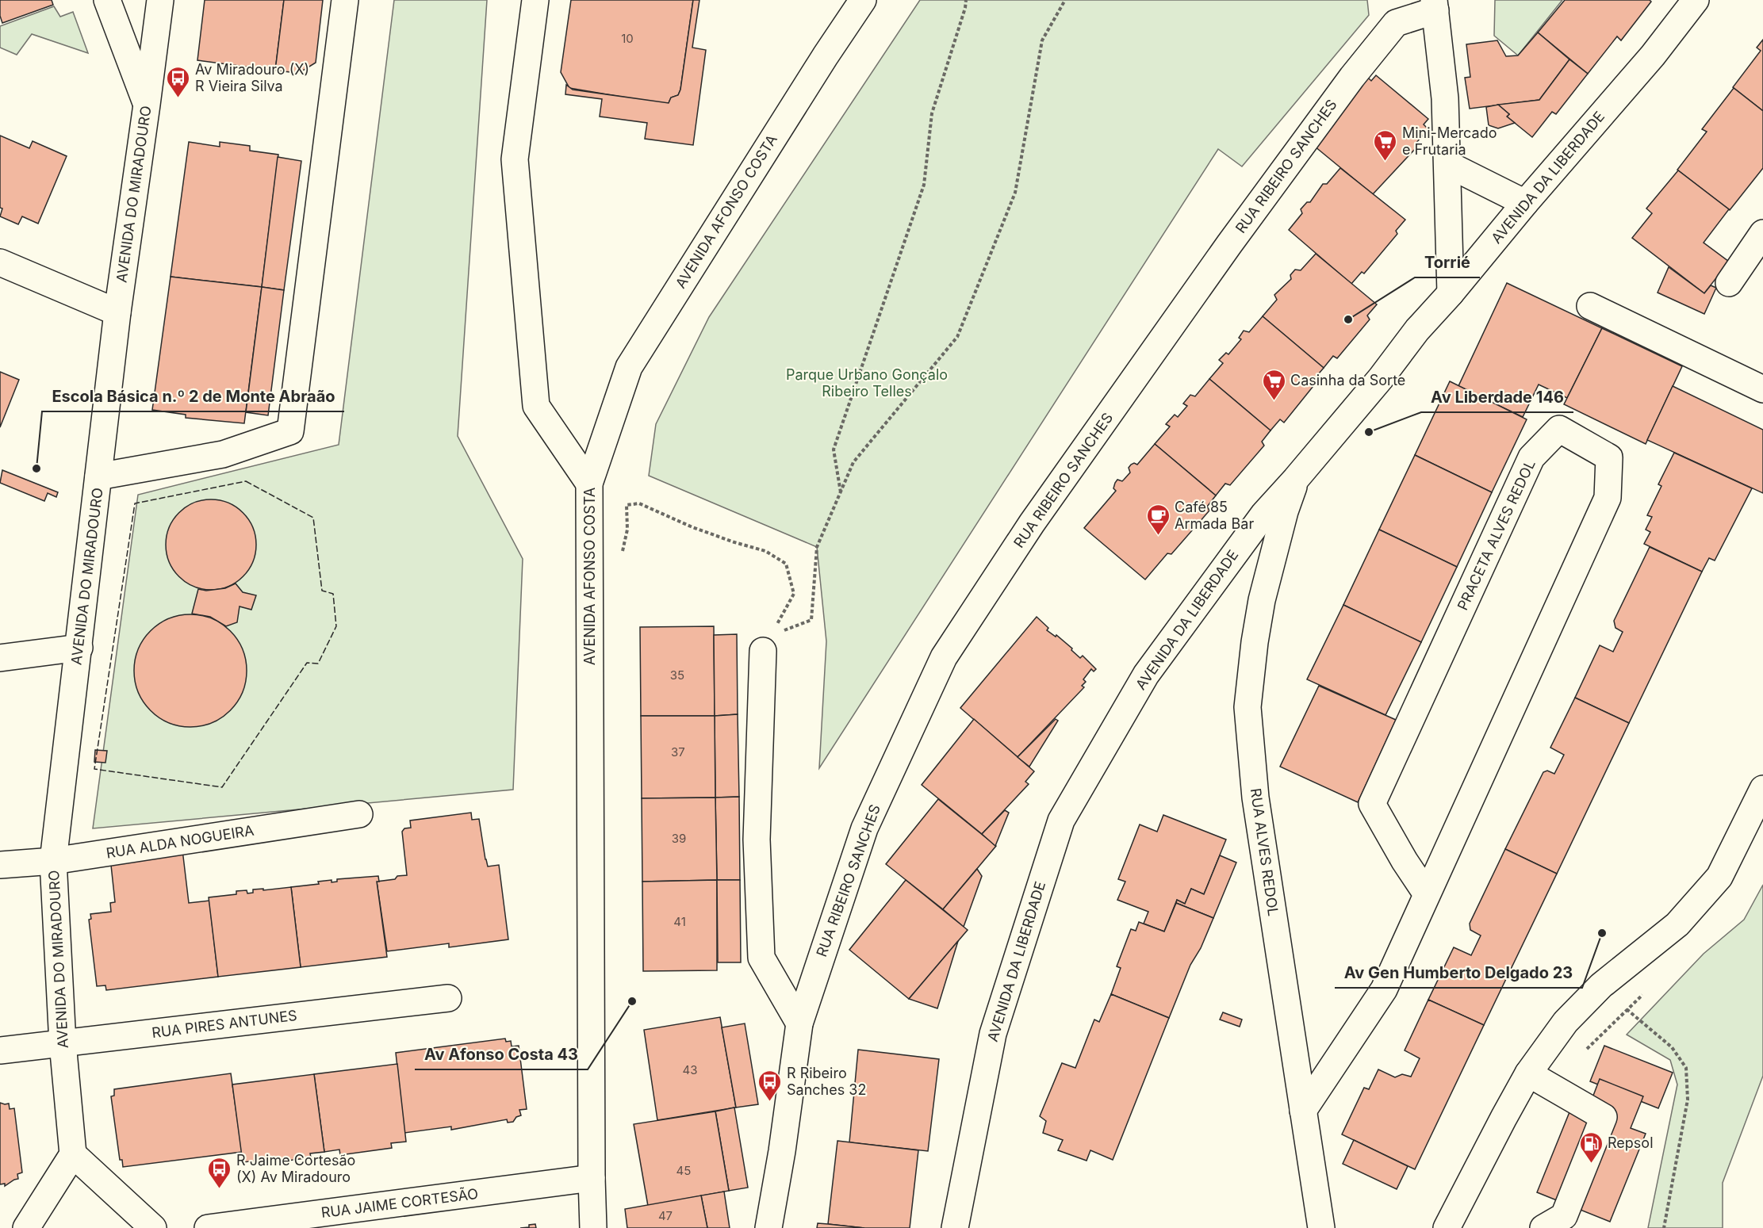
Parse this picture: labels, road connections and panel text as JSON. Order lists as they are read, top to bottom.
{
  "streets": {
    "street": [
      "RUA RIBEIRO SANCHES",
      "AVENIDA DA LIBERDADE",
      "AVENIDA DO MIRADOURO",
      "AVENIDA AFONSO COSTA",
      "PRACETA ALVES REDOL",
      "RUA ALDA NOGUEIRA",
      "RUA ALVES REDOL",
      "RUA PIRES ANTUNES",
      "RUA JAIME CORTESÃO"
    ]
  },
  "crossings": [
    ["AVENIDA DA LIBERDADE", "RUA ALVES REDOL"],
    ["AVENIDA DO MIRADOURO", "RUA ALDA NOGUEIRA"],
    ["AVENIDA DO MIRADOURO", "RUA PIRES ANTUNES"],
    ["AVENIDA AFONSO COSTA", "RUA JAIME CORTESÃO"],
    ["PRACETA ALVES REDOL", "RUA ALVES REDOL"]
  ],
  "parks": ["Parque Urbano Gonçalo Ribeiro Telles"],
  "places": {
    "bus stop": ["Av Miradouro (X) R Vieira Silva", "R Ribeiro Sanches 32", "R Jaime Cortesão (X) Av Miradouro"],
    "supermarket": ["Mini-Mercado e Frutaria", "Casinha da Sorte"],
    "other": [
      "Torrié",
      "Av Liberdade 146",
      "Escola Básica n.º 2 de Monte Abraão",
      "Av Gen Humberto Delgado 23",
      "Av Afonso Costa 43"
    ],
    "cafe": ["Café 85 Armada Bar"],
    "fuel station": ["Repsol"]
  },
  "house_numbers": [
    "10",
    "35",
    "37",
    "39",
    "41",
    "43",
    "45",
    "47"
  ]
}
